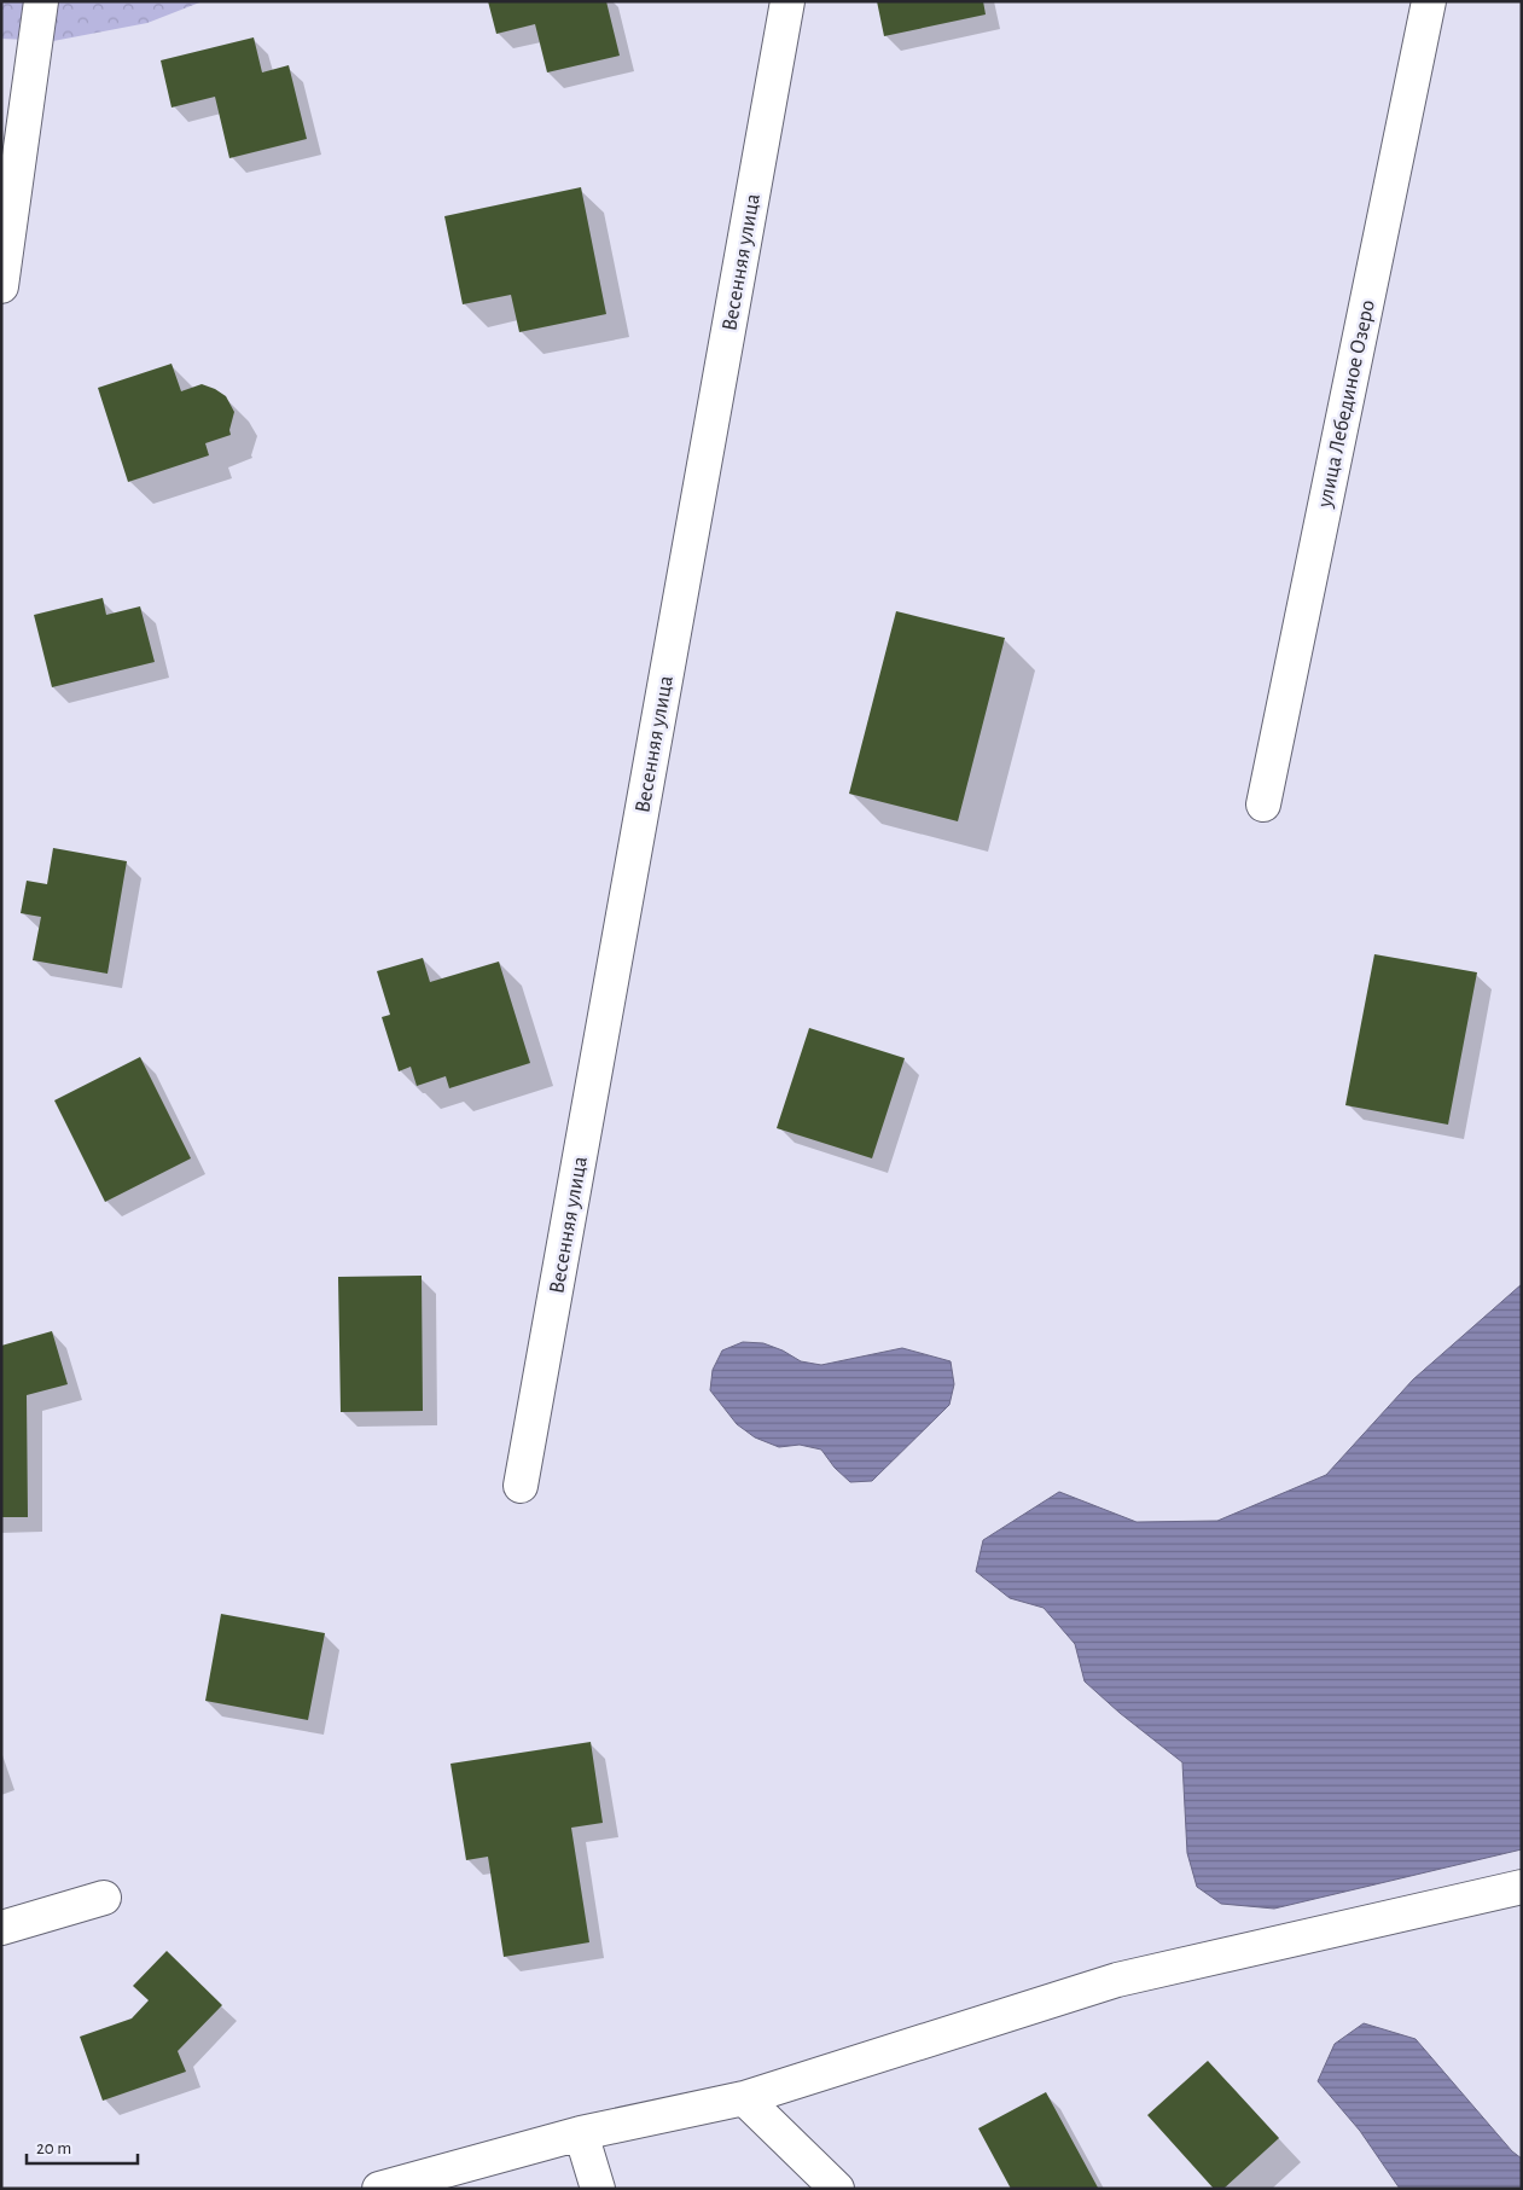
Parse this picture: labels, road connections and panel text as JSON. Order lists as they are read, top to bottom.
{
  "streets": {
    "street": ["Весенняя улица", "улица Лебединое Озеро"]
  },
  "scale_bar": "20 m"
}
